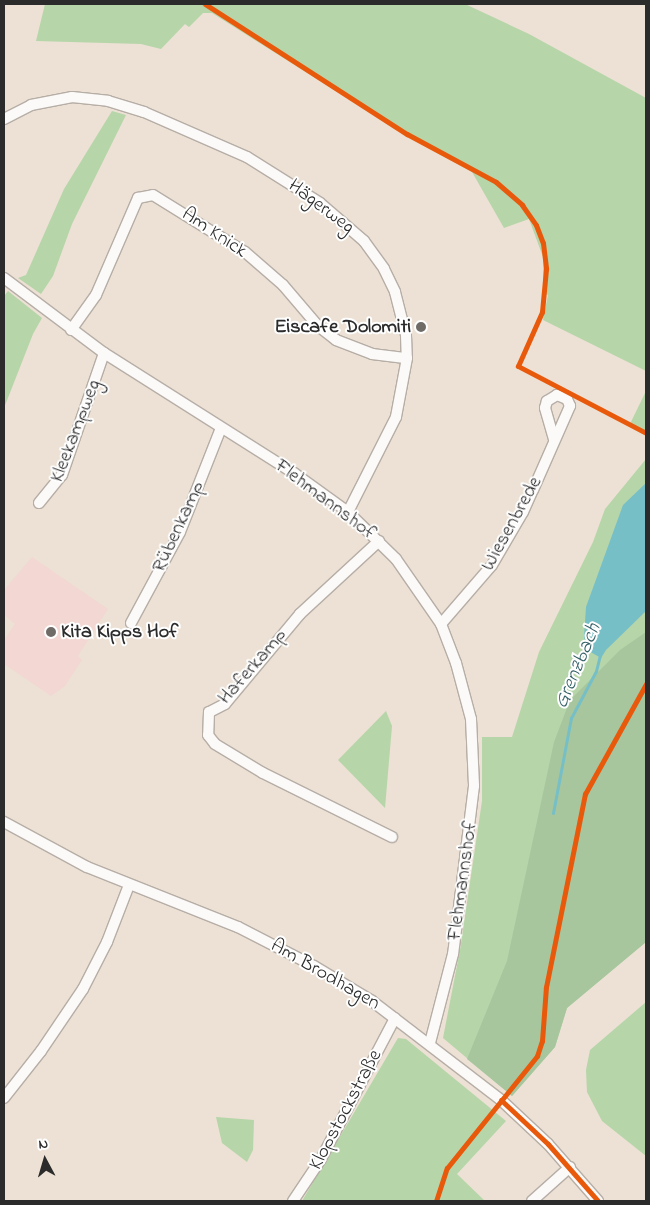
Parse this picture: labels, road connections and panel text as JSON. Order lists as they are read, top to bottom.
{
  "streets": {
    "street": [
      "Hägerweg",
      "Am Knick",
      "Kleekampweg",
      "Flehmannshof",
      "Wiesenbrede",
      "Rübenkamp",
      "Haferkamp",
      "Am Brodhagen",
      "Klopstockstraße"
    ]
  },
  "crossings": [
    ["Hägerweg", "Am Knick"],
    ["Hägerweg", "Flehmannshof"],
    ["Am Knick", "Flehmannshof"],
    ["Kleekampweg", "Flehmannshof"],
    ["Flehmannshof", "Wiesenbrede"],
    ["Flehmannshof", "Rübenkamp"],
    ["Flehmannshof", "Haferkamp"],
    ["Flehmannshof", "Am Brodhagen"],
    ["Am Brodhagen", "Klopstockstraße"]
  ],
  "water": ["Grenzbach"],
  "places": ["Eiscafe Dolomiti", "Kita Kipps Hof"],
  "north": "top"
}
